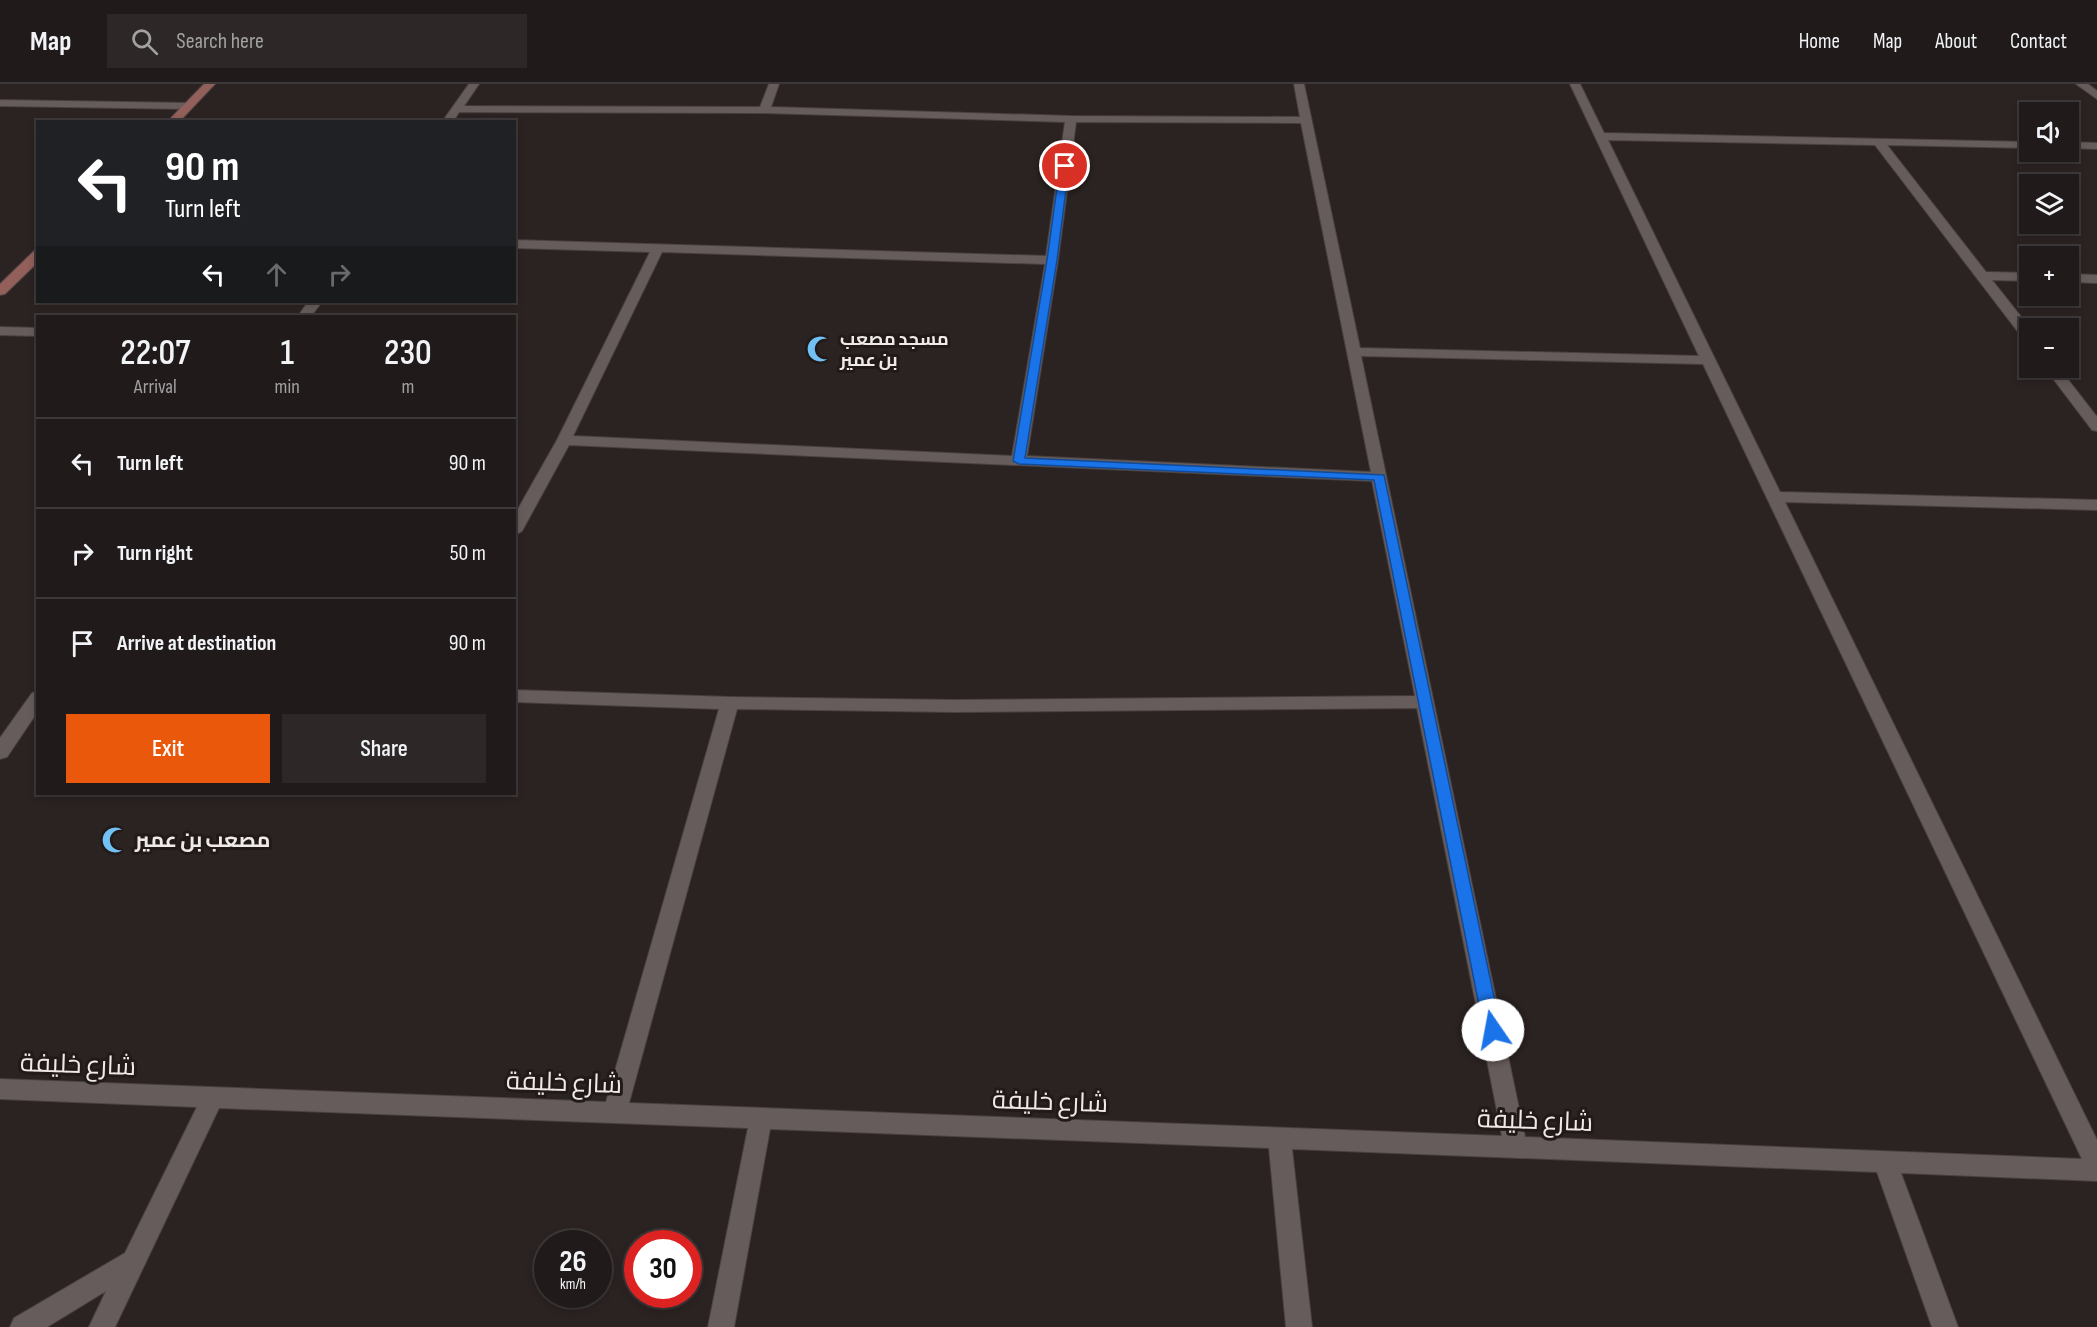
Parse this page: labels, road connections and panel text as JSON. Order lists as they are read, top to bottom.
{
  "streets": {
    "street": ["شارع خليفة"]
  },
  "places": {
    "mosque": ["مسجد مصعب بن عمير", "مصعب بن عمير"]
  },
  "page": {
    "header": "Map",
    "search": "Search here",
    "nav": [
      "Home",
      "Map",
      "About",
      "Contact"
    ],
    "map_buttons": ["+", "−"],
    "turn": ["90 m", "Turn left"],
    "eta": [
      "22:07",
      "Arrival",
      "1",
      "min",
      "230",
      "m"
    ],
    "list": [
      {
        "name": "Turn left",
        "value": "90 m"
      },
      {
        "name": "Turn right",
        "value": "50 m"
      },
      {
        "name": "Arrive at destination",
        "value": "90 m"
      }
    ],
    "buttons": ["Exit", "Share"],
    "speed": "26 km/h",
    "limit": "30"
  }
}
